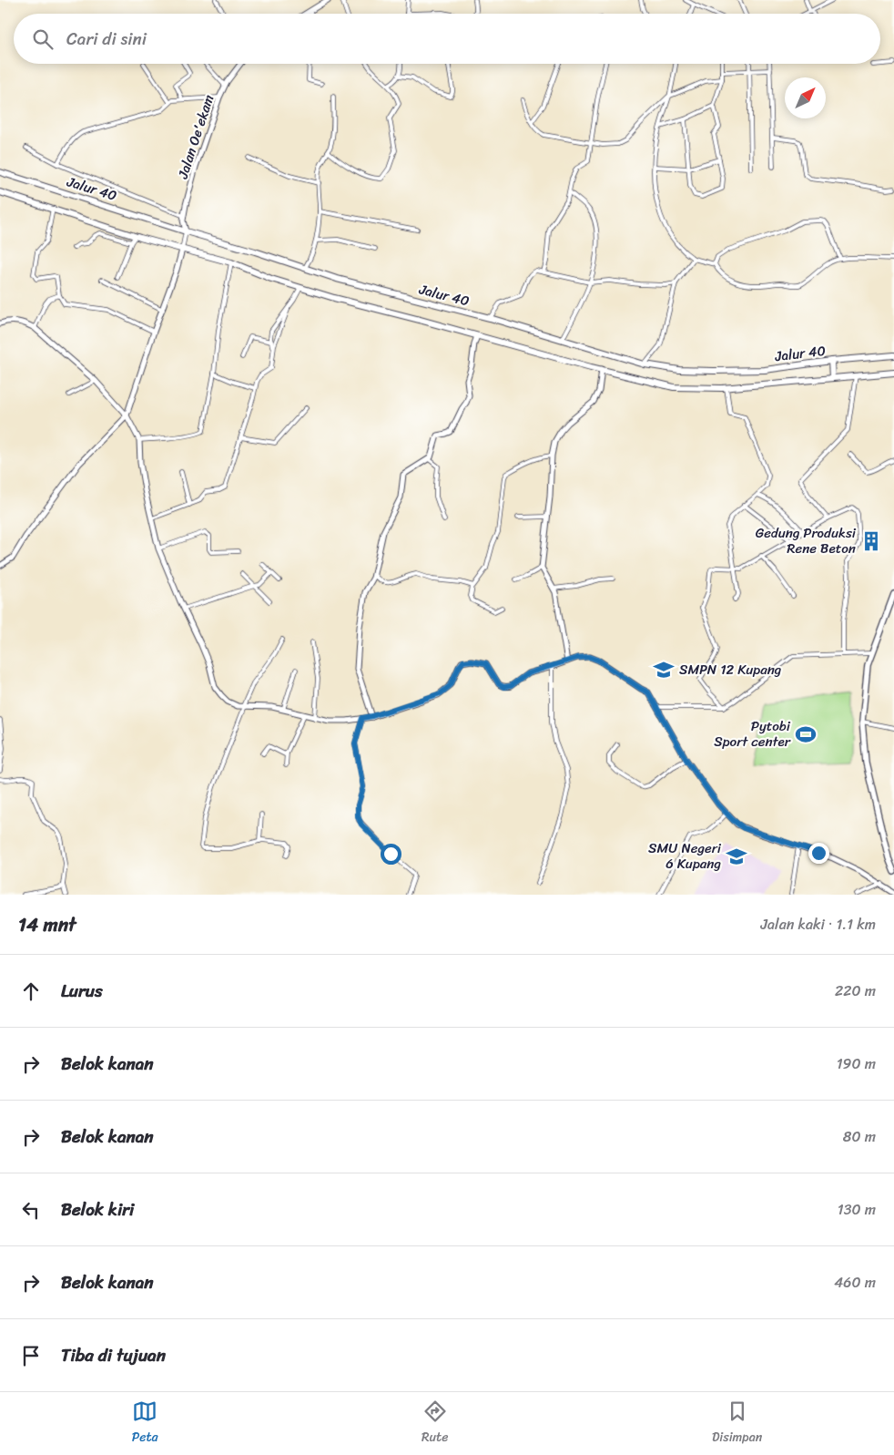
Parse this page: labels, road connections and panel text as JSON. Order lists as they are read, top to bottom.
{
  "streets": {
    "highway": ["Jalur 40"],
    "street": ["Jalan Oe'ekam"]
  },
  "crossings": [
    ["Jalan Oe'ekam", "Jalur 40"]
  ],
  "places": {
    "building": ["Gedung Produksi Rene Beton"],
    "school or university": ["SMPN 12 Kupang", "SMU Negeri 6 Kupang"],
    "sports": ["Pytobi Sport center"]
  },
  "north": "top right",
  "page": {
    "search": "Cari di sini",
    "heading": ["14 mnt", "Jalan kaki · 1.1 km"],
    "list": [
      ["Lurus", "220 m"],
      ["Belok kanan", "190 m"],
      ["Belok kanan", "80 m"],
      ["Belok kiri", "130 m"],
      ["Belok kanan", "460 m"],
      "Tiba di tujuan"
    ],
    "nav": ["Peta", "Rute", "Disimpan"]
  }
}
